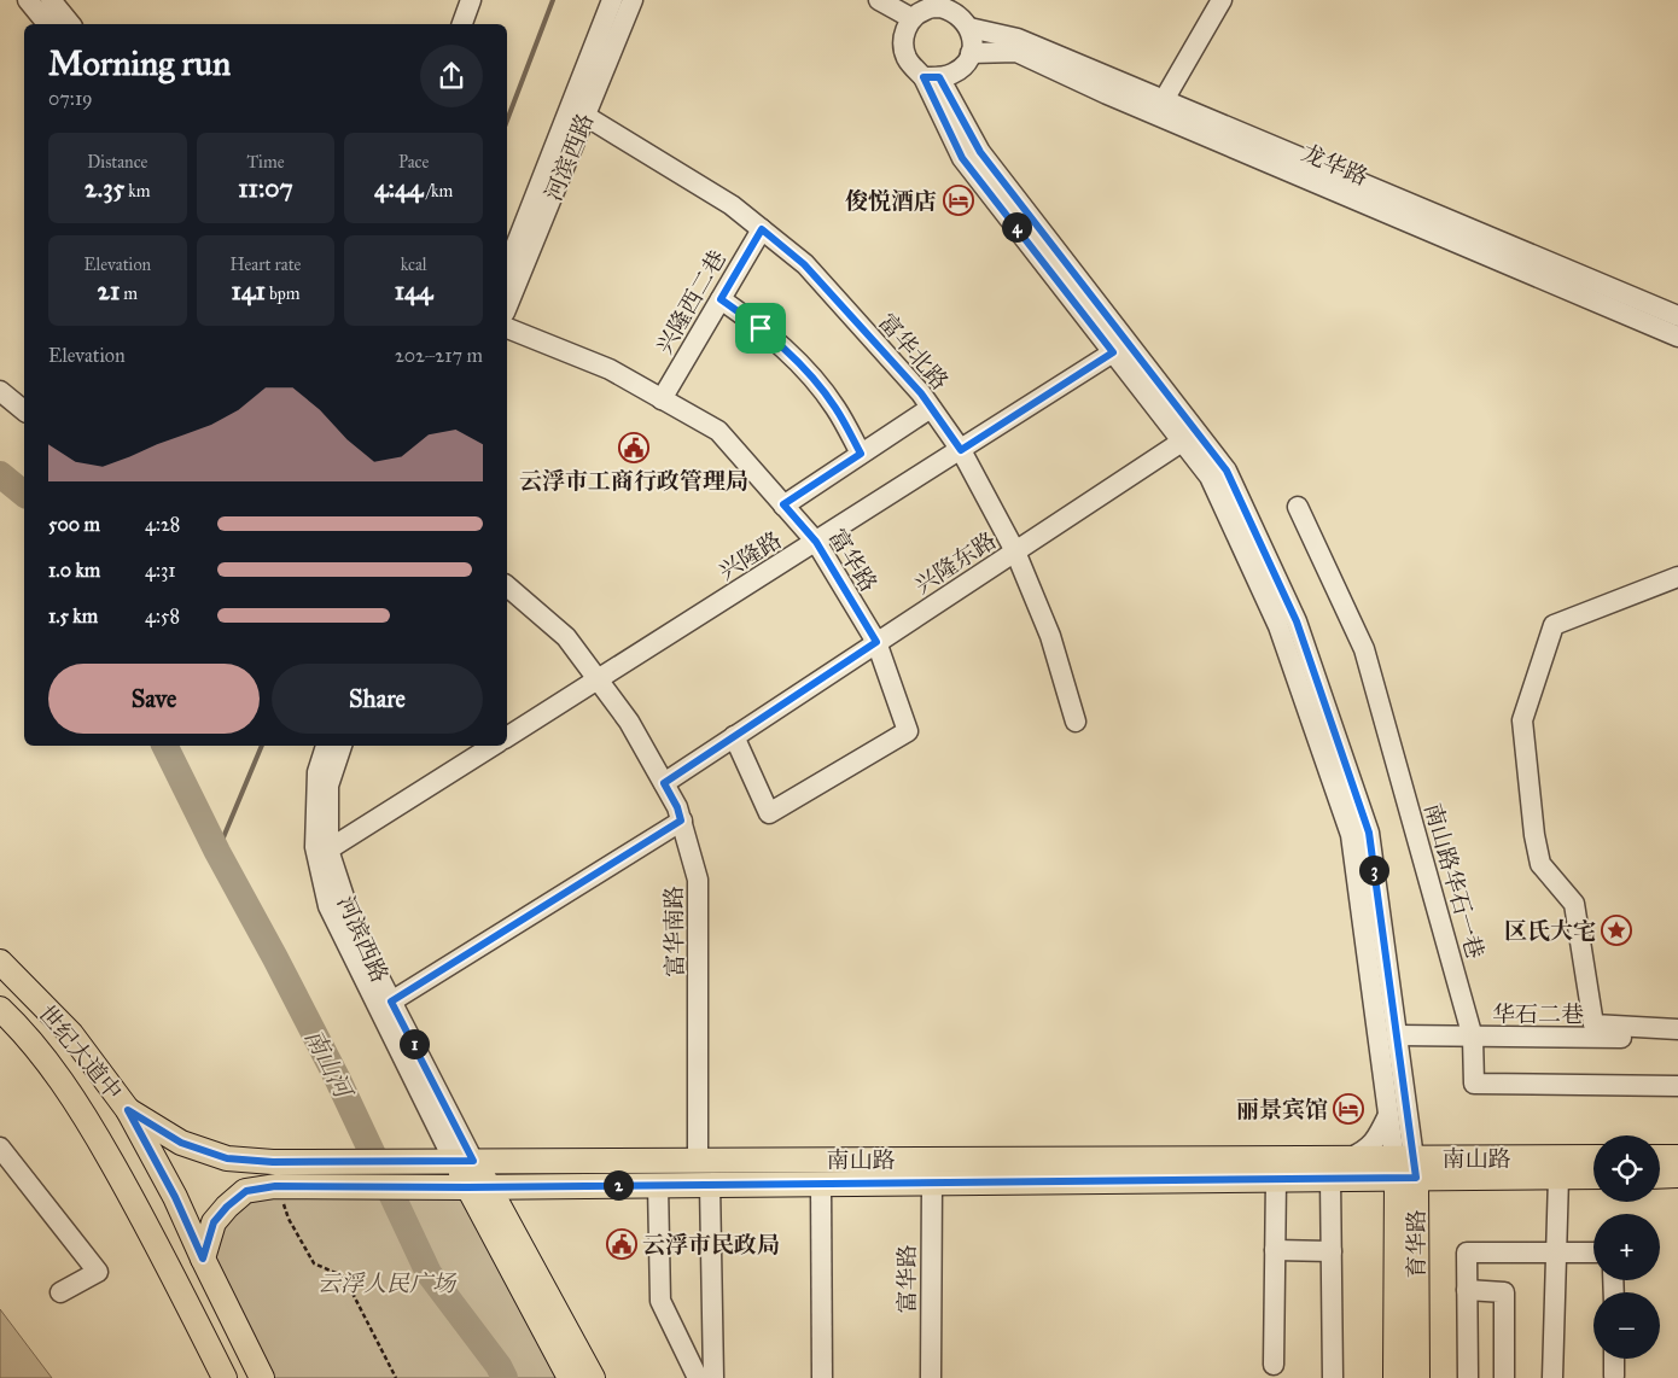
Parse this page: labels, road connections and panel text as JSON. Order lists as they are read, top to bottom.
{
  "streets": {
    "main road": [
      "河滨西路",
      "世纪大道中",
      "南山路",
      "育华路"
    ],
    "street": [
      "龙华路",
      "兴隆西二巷",
      "富华北路",
      "兴隆路",
      "富华路",
      "兴隆东路",
      "南山路华石一巷",
      "富华南路",
      "华石二巷"
    ]
  },
  "crossings": [
    ["河滨西路", "富华北路"],
    ["河滨西路", "南山路"],
    ["龙华路", "育华路"],
    ["兴隆西二巷", "富华北路"],
    ["兴隆西二巷", "富华路"],
    ["富华北路", "兴隆路"],
    ["富华北路", "兴隆东路"],
    ["兴隆路", "富华路"],
    ["兴隆路", "富华南路"],
    ["兴隆路", "育华路"],
    ["富华路", "兴隆东路"],
    ["富华路", "南山路"],
    ["兴隆东路", "富华南路"],
    ["兴隆东路", "育华路"],
    ["南山路华石一巷", "华石二巷"],
    ["富华南路", "南山路"],
    ["华石二巷", "育华路"],
    ["世纪大道中", "南山路"],
    ["南山路", "育华路"]
  ],
  "water": ["南山河"],
  "parks": ["云浮人民广场"],
  "places": {
    "hotel": ["俊悦酒店", "丽景宾馆"],
    "public building": ["云浮市工商行政管理局", "云浮市民政局"],
    "place": ["区氏大宅"]
  },
  "page": {
    "heading": ["Morning run", "07:19"],
    "stats": [
      ["Distance", "2.35 km"],
      ["Time", "11:07"],
      ["Pace", "4:44 /km"],
      ["Elevation", "21 m"],
      ["Heart rate", "141 bpm"],
      ["kcal", "144"]
    ],
    "pins": [
      "4",
      "3",
      "1",
      "2"
    ],
    "chart": ["Elevation", "202–217 m"],
    "list": [
      {
        "name": "500 m",
        "note": "4:28"
      },
      {
        "name": "1.0 km",
        "note": "4:31"
      },
      {
        "name": "1.5 km",
        "note": "4:58"
      }
    ],
    "buttons": ["Save", "Share"],
    "map_buttons": ["+", "−"]
  }
}
